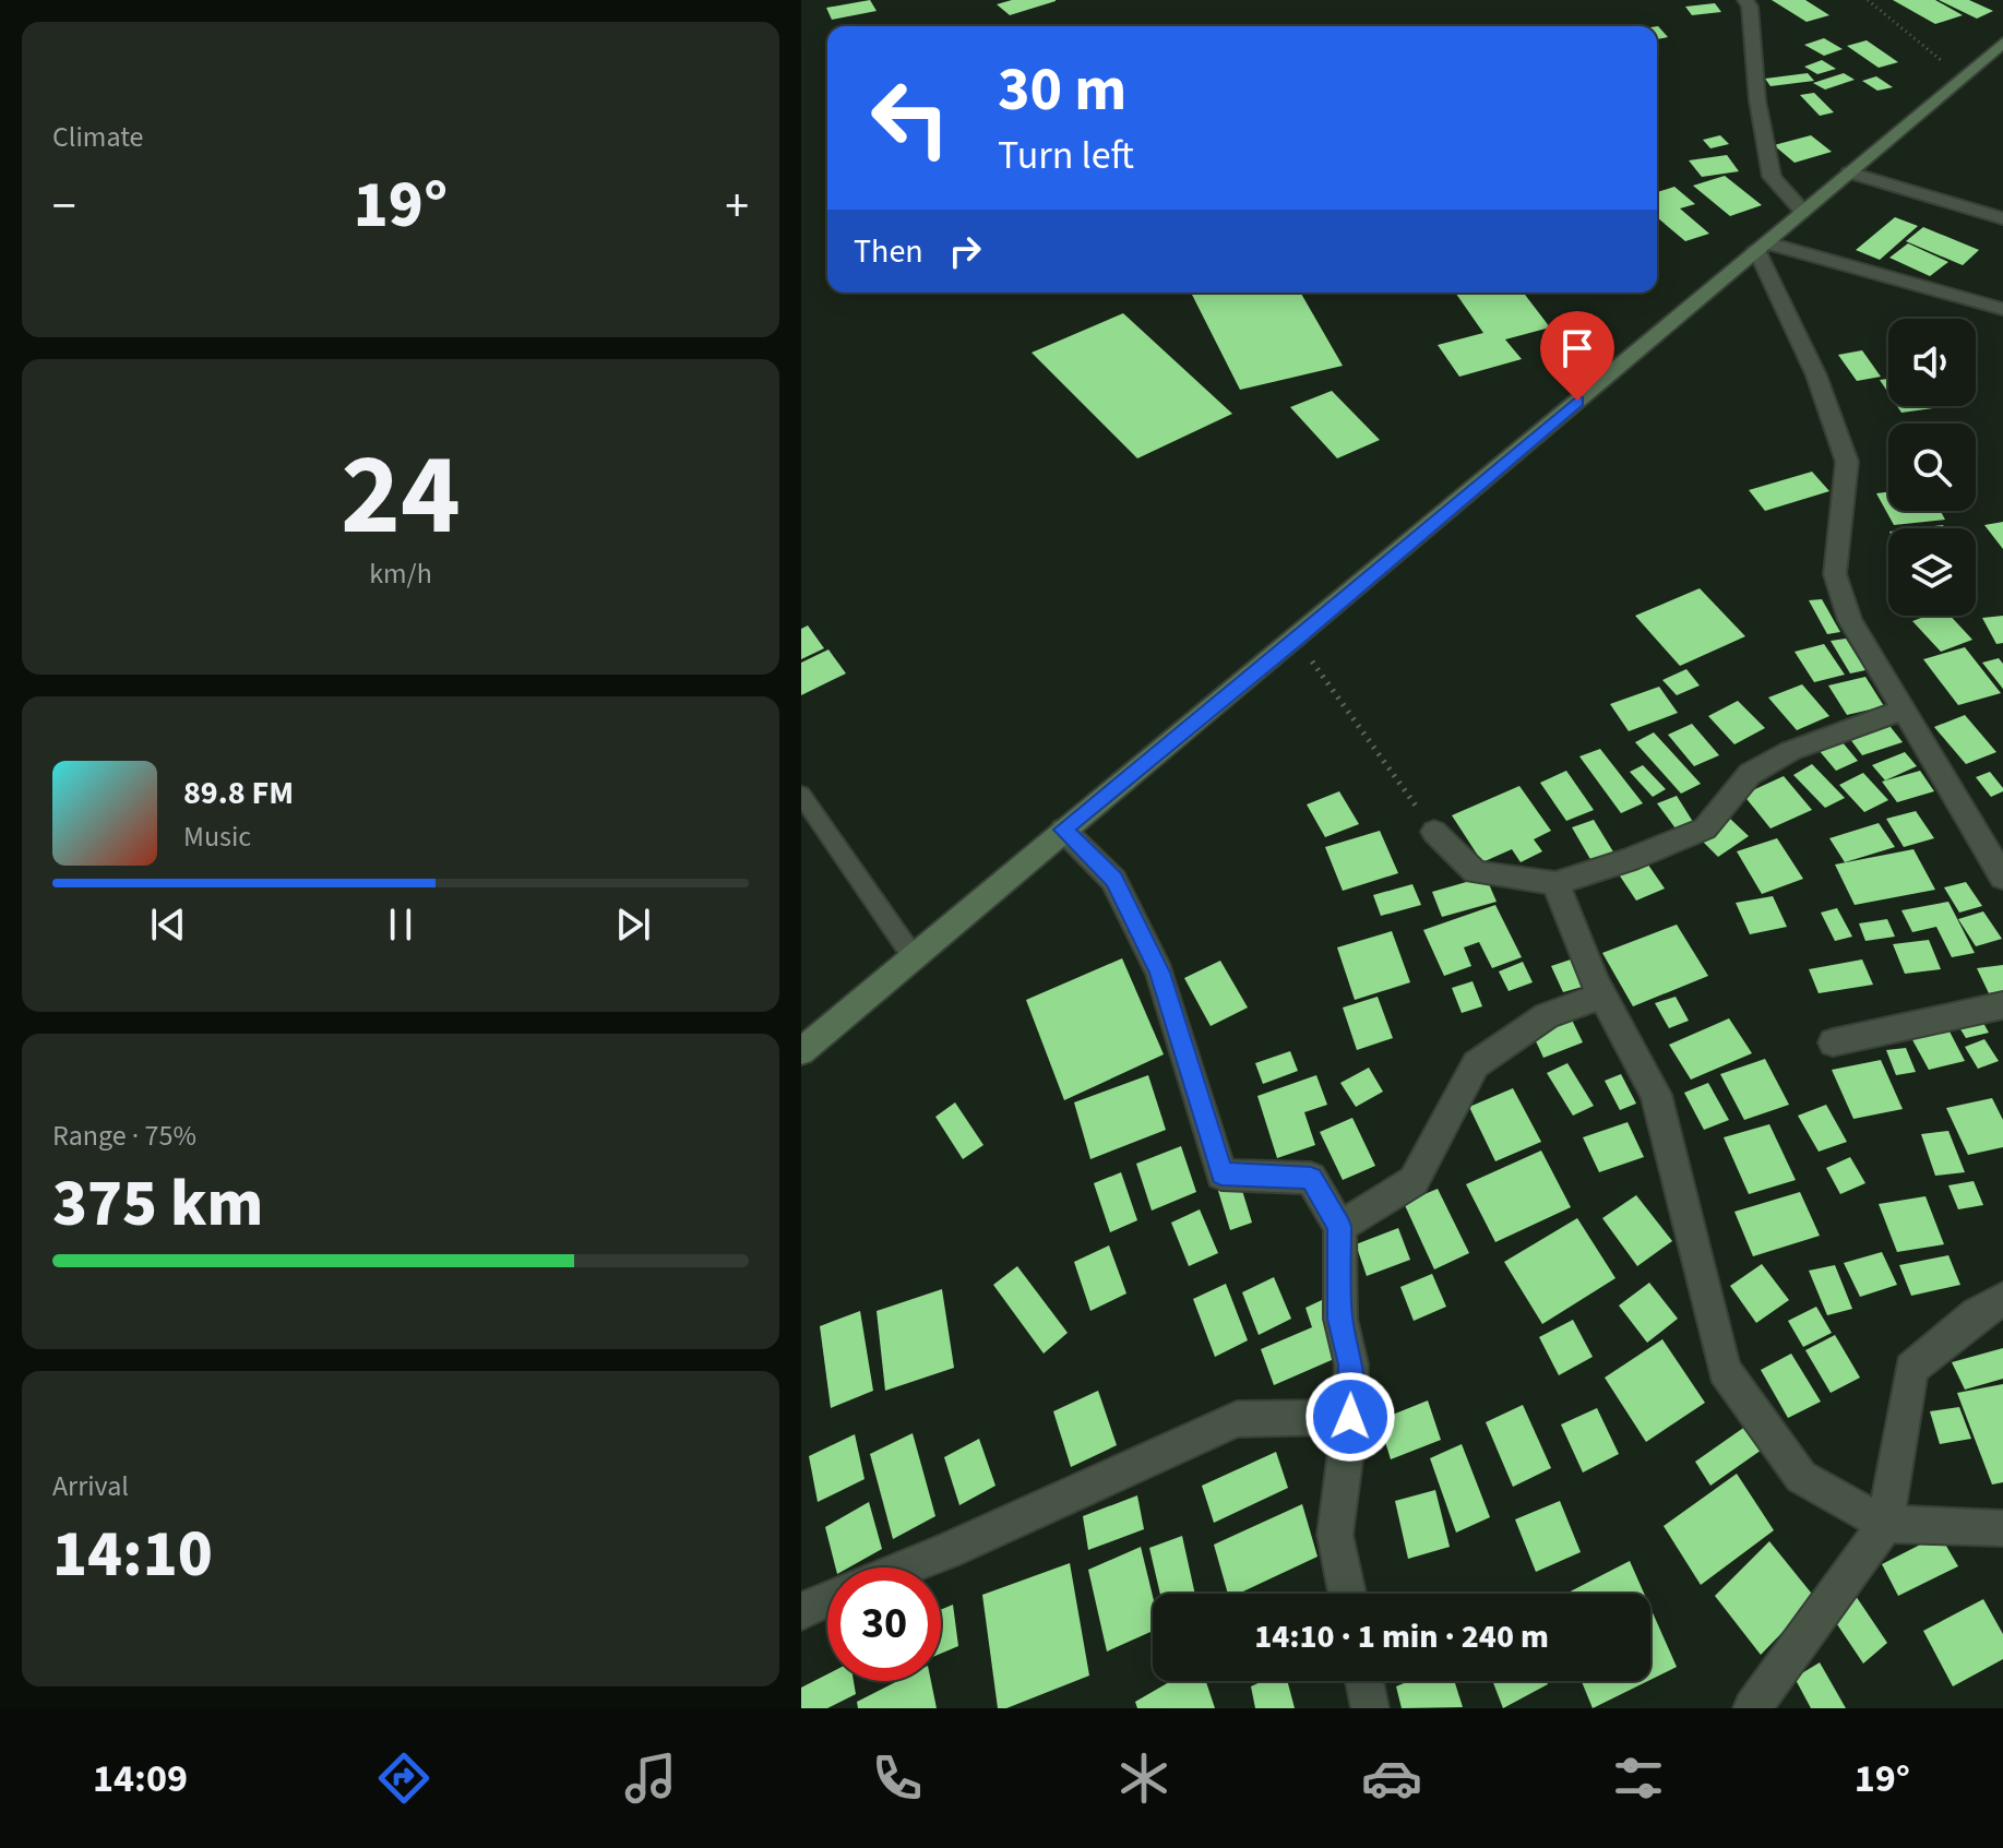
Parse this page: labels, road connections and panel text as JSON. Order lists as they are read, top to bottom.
{
  "page": {
    "tile": [
      "Climate",
      ["24", "km/h"],
      ["Range · 75%", "375 km"],
      ["Arrival", "14:10"]
    ],
    "turn": ["30 m", "Turn left"],
    "heat": ["−", "19°", "+"],
    "then": "Then",
    "song": ["89.8 FM", "Music"],
    "limit": "30",
    "trip": "14:10 · 1 min · 240 m",
    "tabs": ["14:09", "19°"]
  }
}
